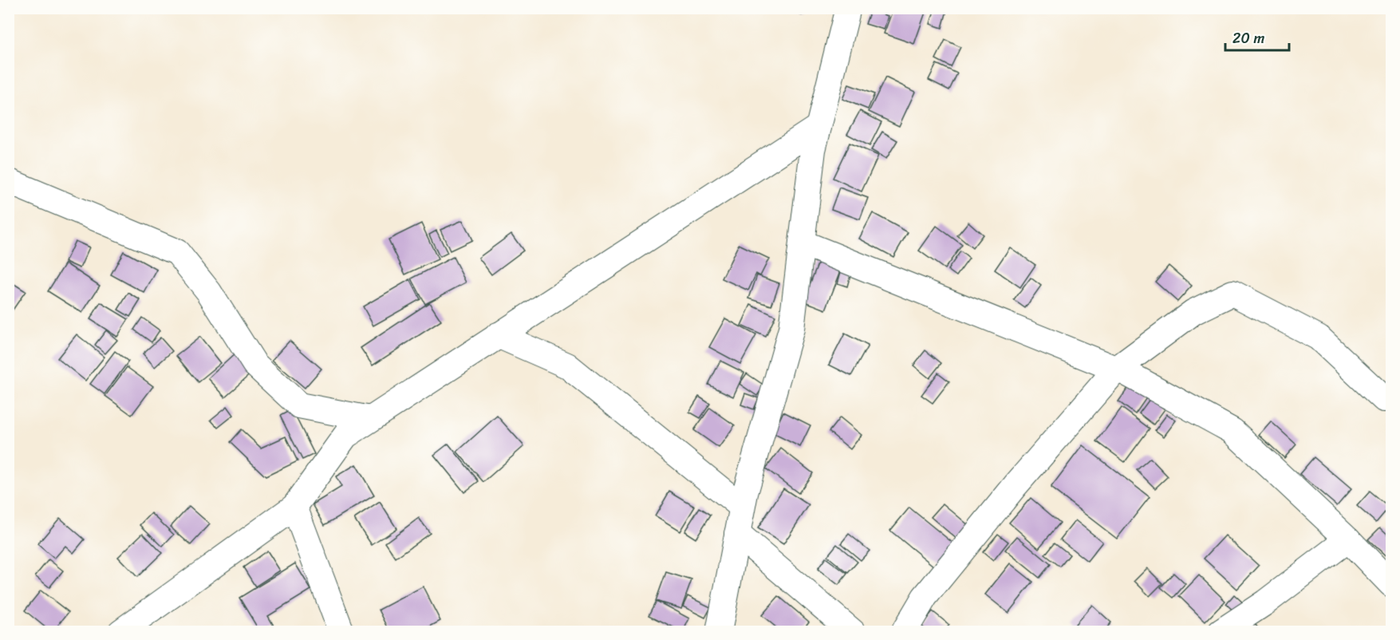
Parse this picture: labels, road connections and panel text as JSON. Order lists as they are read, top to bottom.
{
  "scale_bar": "20 m"
}
